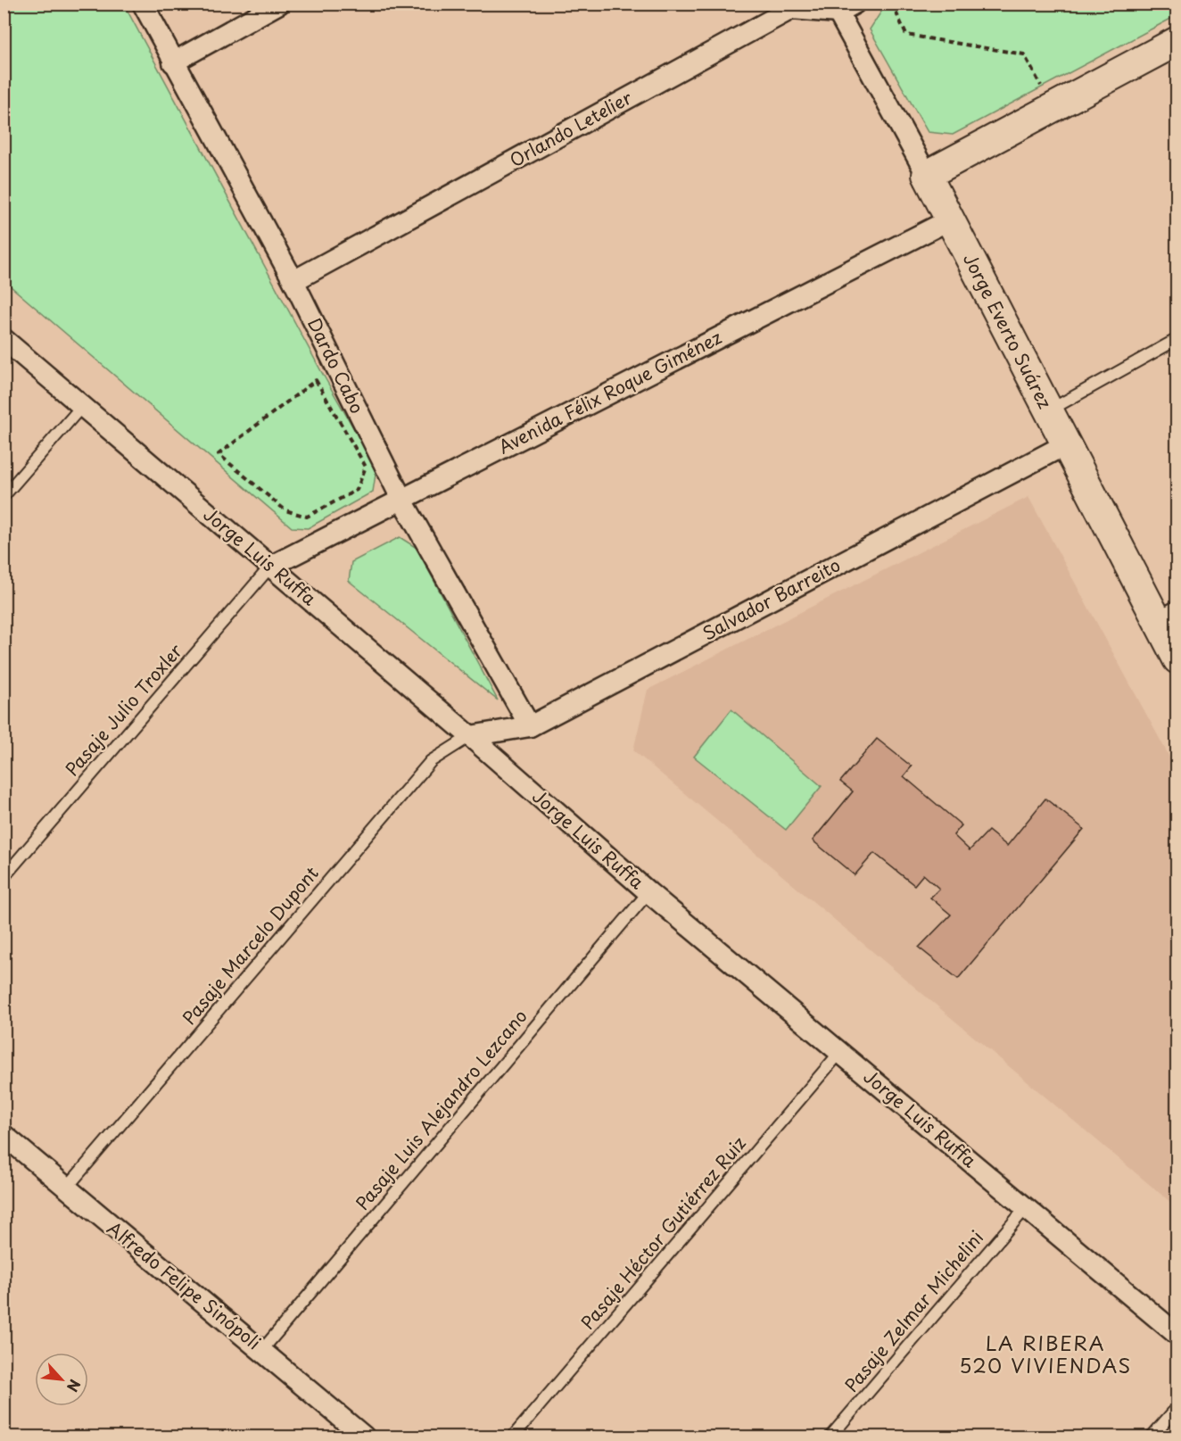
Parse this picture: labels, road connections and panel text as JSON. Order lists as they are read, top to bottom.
{
  "streets": {
    "street": [
      "Orlando Letelier",
      "Jorge Everto Suárez",
      "Dardo Cabo",
      "Avenida Félix Roque Giménez",
      "Jorge Luis Ruffa",
      "Salvador Barreito",
      "Alfredo Felipe Sinópoli"
    ],
    "lane": [
      "Pasaje Julio Troxler",
      "Pasaje Marcelo Dupont",
      "Pasaje Luis Alejandro Lezcano",
      "Pasaje Héctor Gutiérrez Ruiz",
      "Pasaje Zelmar Michelini"
    ]
  },
  "crossings": [
    ["Orlando Letelier", "Jorge Everto Suárez"],
    ["Orlando Letelier", "Dardo Cabo"],
    ["Jorge Everto Suárez", "Avenida Félix Roque Giménez"],
    ["Jorge Everto Suárez", "Salvador Barreito"],
    ["Dardo Cabo", "Avenida Félix Roque Giménez"],
    ["Dardo Cabo", "Salvador Barreito"],
    ["Avenida Félix Roque Giménez", "Jorge Luis Ruffa"],
    ["Avenida Félix Roque Giménez", "Pasaje Julio Troxler"],
    ["Jorge Luis Ruffa", "Salvador Barreito"],
    ["Jorge Luis Ruffa", "Pasaje Julio Troxler"],
    ["Jorge Luis Ruffa", "Pasaje Marcelo Dupont"],
    ["Jorge Luis Ruffa", "Pasaje Luis Alejandro Lezcano"],
    ["Jorge Luis Ruffa", "Pasaje Héctor Gutiérrez Ruiz"],
    ["Jorge Luis Ruffa", "Pasaje Zelmar Michelini"],
    ["Salvador Barreito", "Pasaje Marcelo Dupont"],
    ["Pasaje Marcelo Dupont", "Alfredo Felipe Sinópoli"],
    ["Pasaje Luis Alejandro Lezcano", "Alfredo Felipe Sinópoli"]
  ],
  "districts": ["LA RIBERA 520 VIVIENDAS"],
  "north": "bottom right"
}
